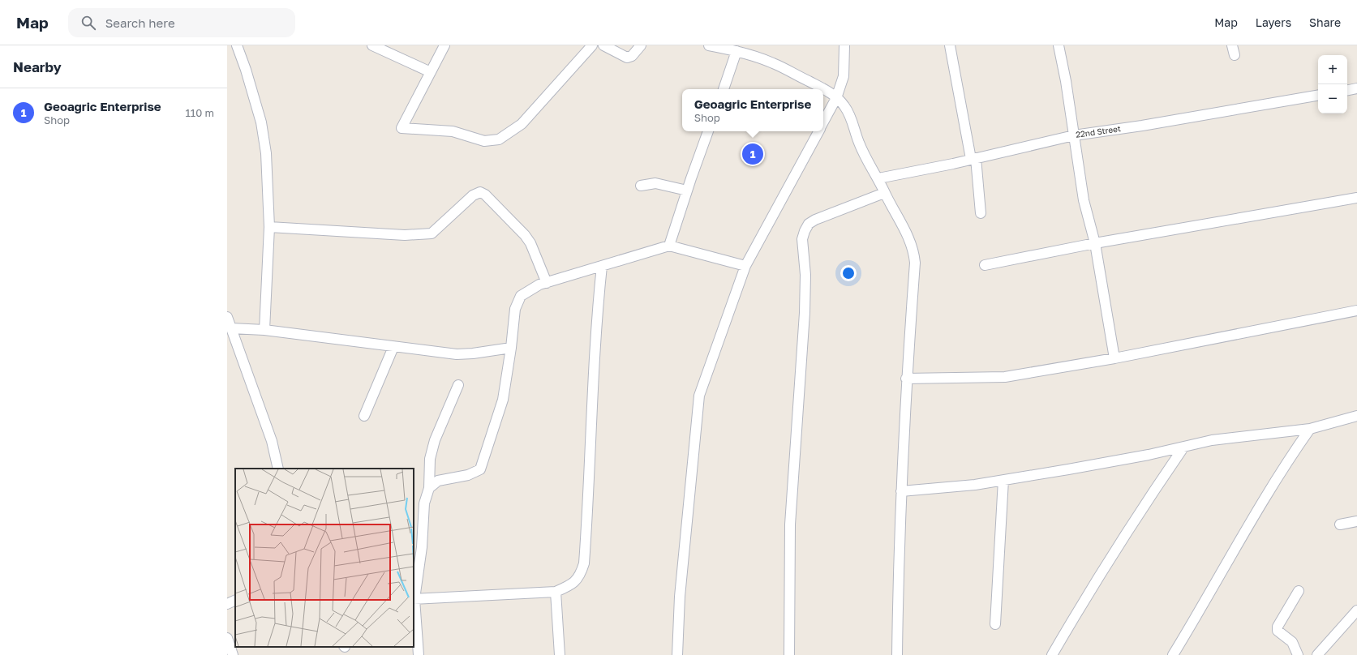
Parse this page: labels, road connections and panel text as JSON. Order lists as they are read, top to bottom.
{
  "streets": {
    "street": ["22nd Street"]
  },
  "page": {
    "header": "Map",
    "search": "Search here",
    "nav": ["Map", "Layers", "Share"],
    "heading": "Nearby",
    "map_buttons": ["+", "−"],
    "list": [
      {
        "mark": "1",
        "name": "Geoagric Enterprise",
        "note": "Shop",
        "value": "110 m"
      }
    ],
    "popup": ["Geoagric Enterprise", "Shop"],
    "pins": "1"
  }
}
